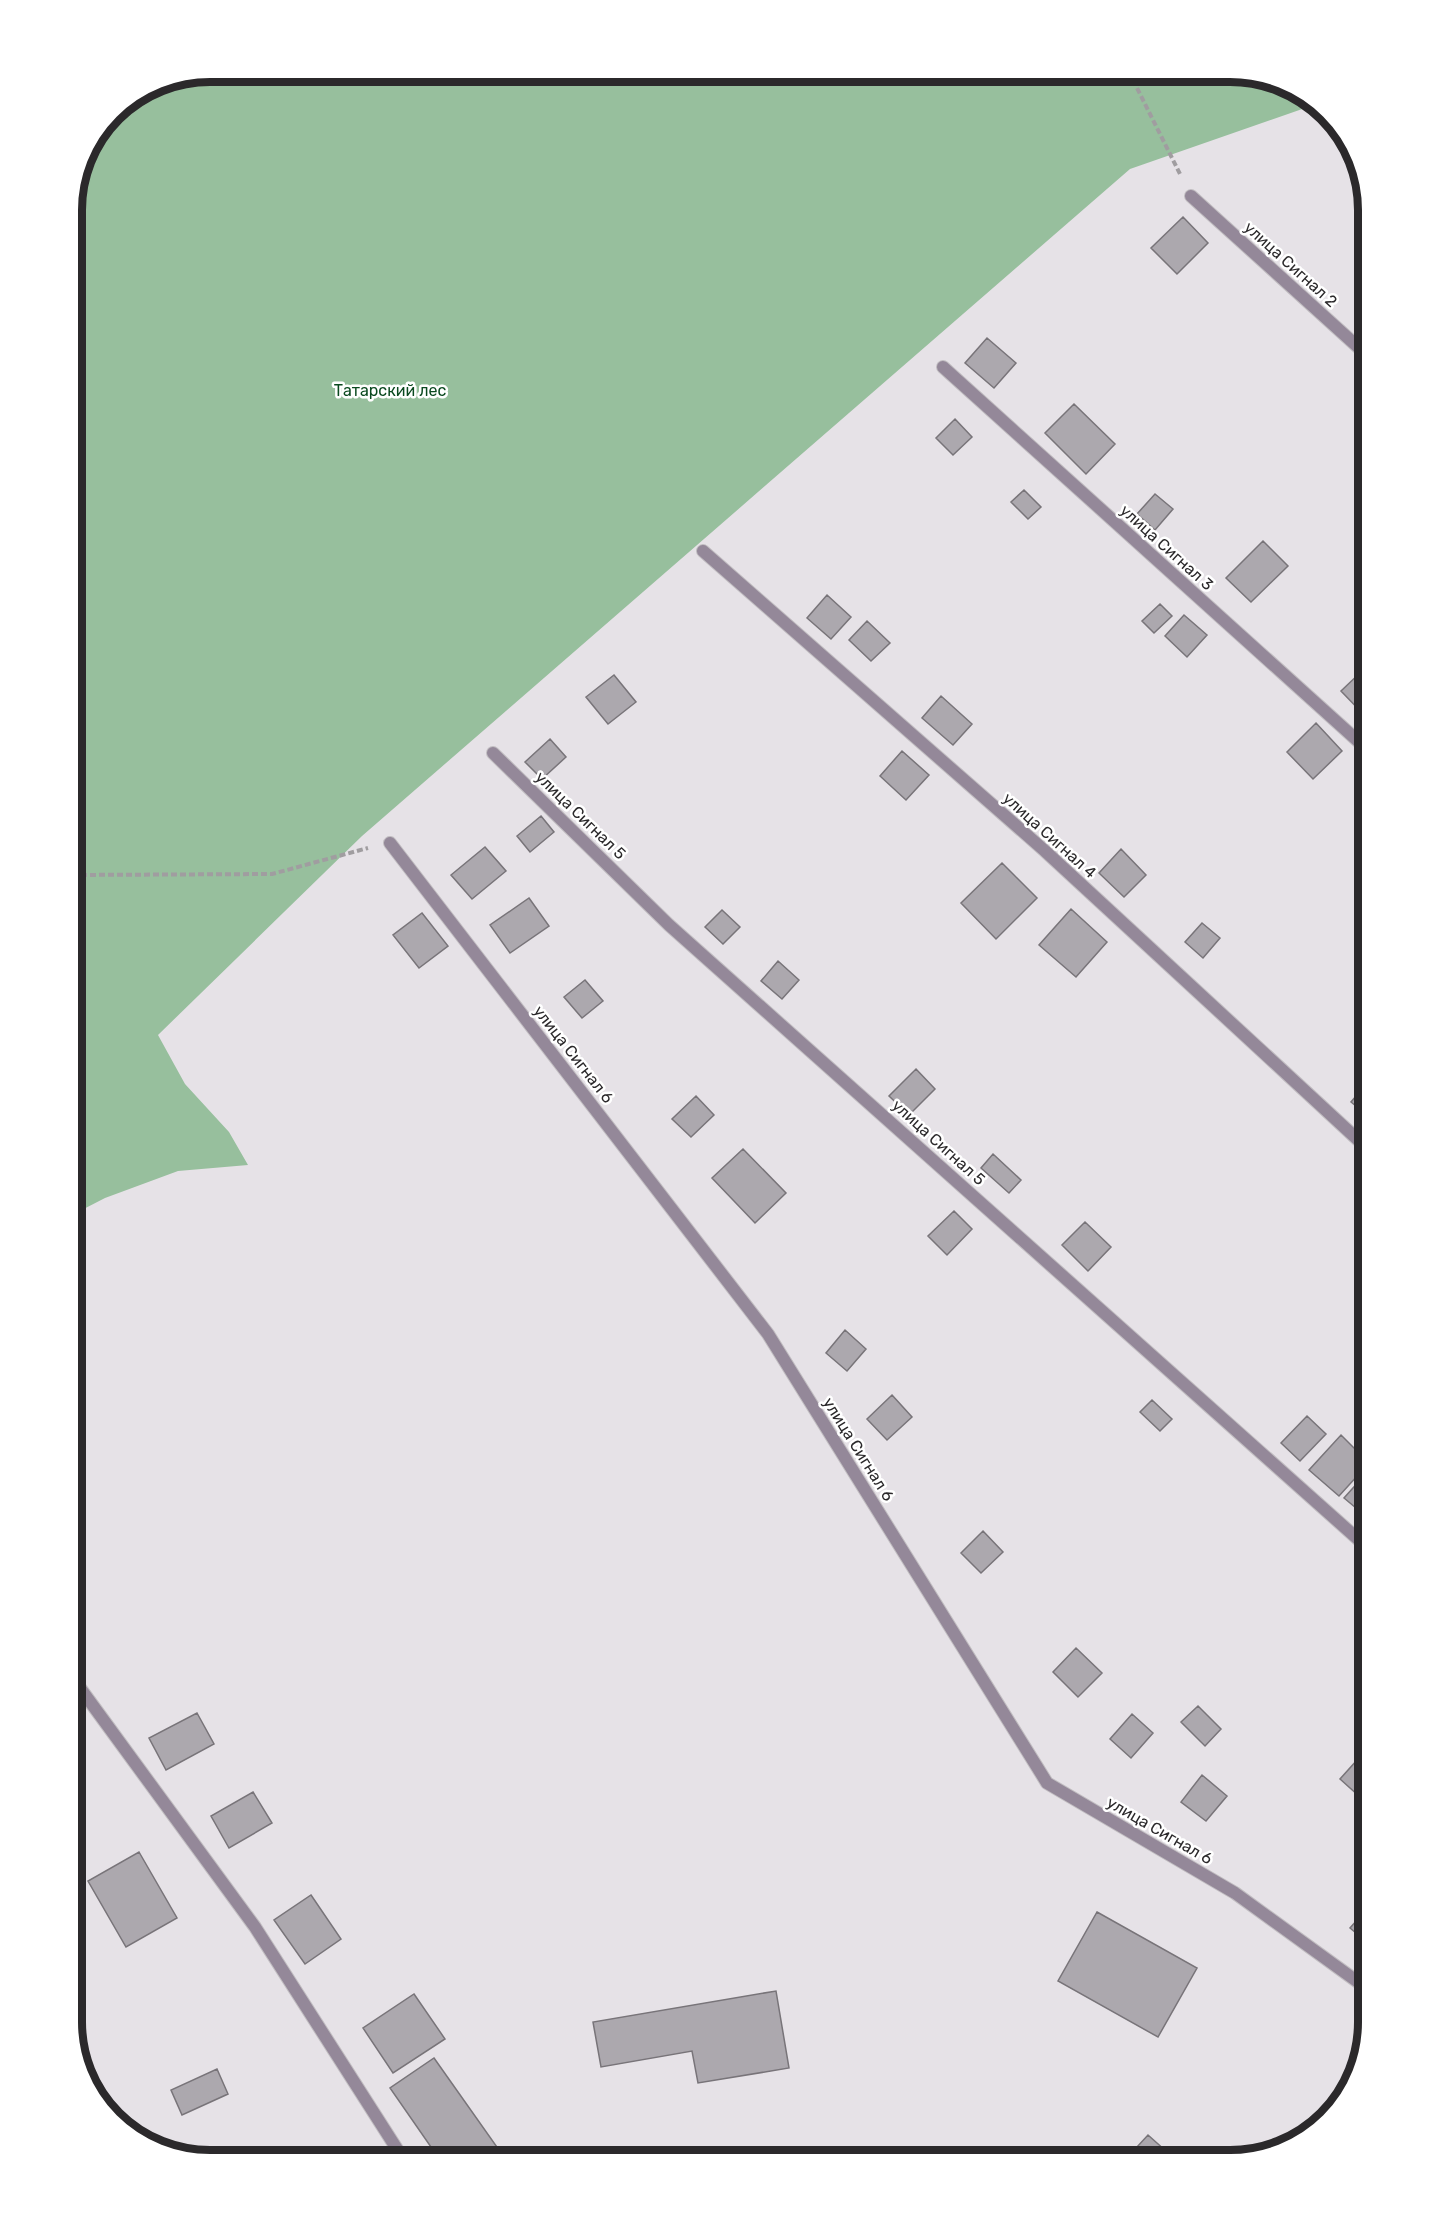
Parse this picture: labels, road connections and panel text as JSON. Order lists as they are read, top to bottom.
{
  "streets": {
    "street": [
      "улица Сигнал 2",
      "улица Сигнал 3",
      "улица Сигнал 5",
      "улица Сигнал 4",
      "улица Сигнал 6"
    ]
  },
  "parks": ["Татарский лес"]
}
